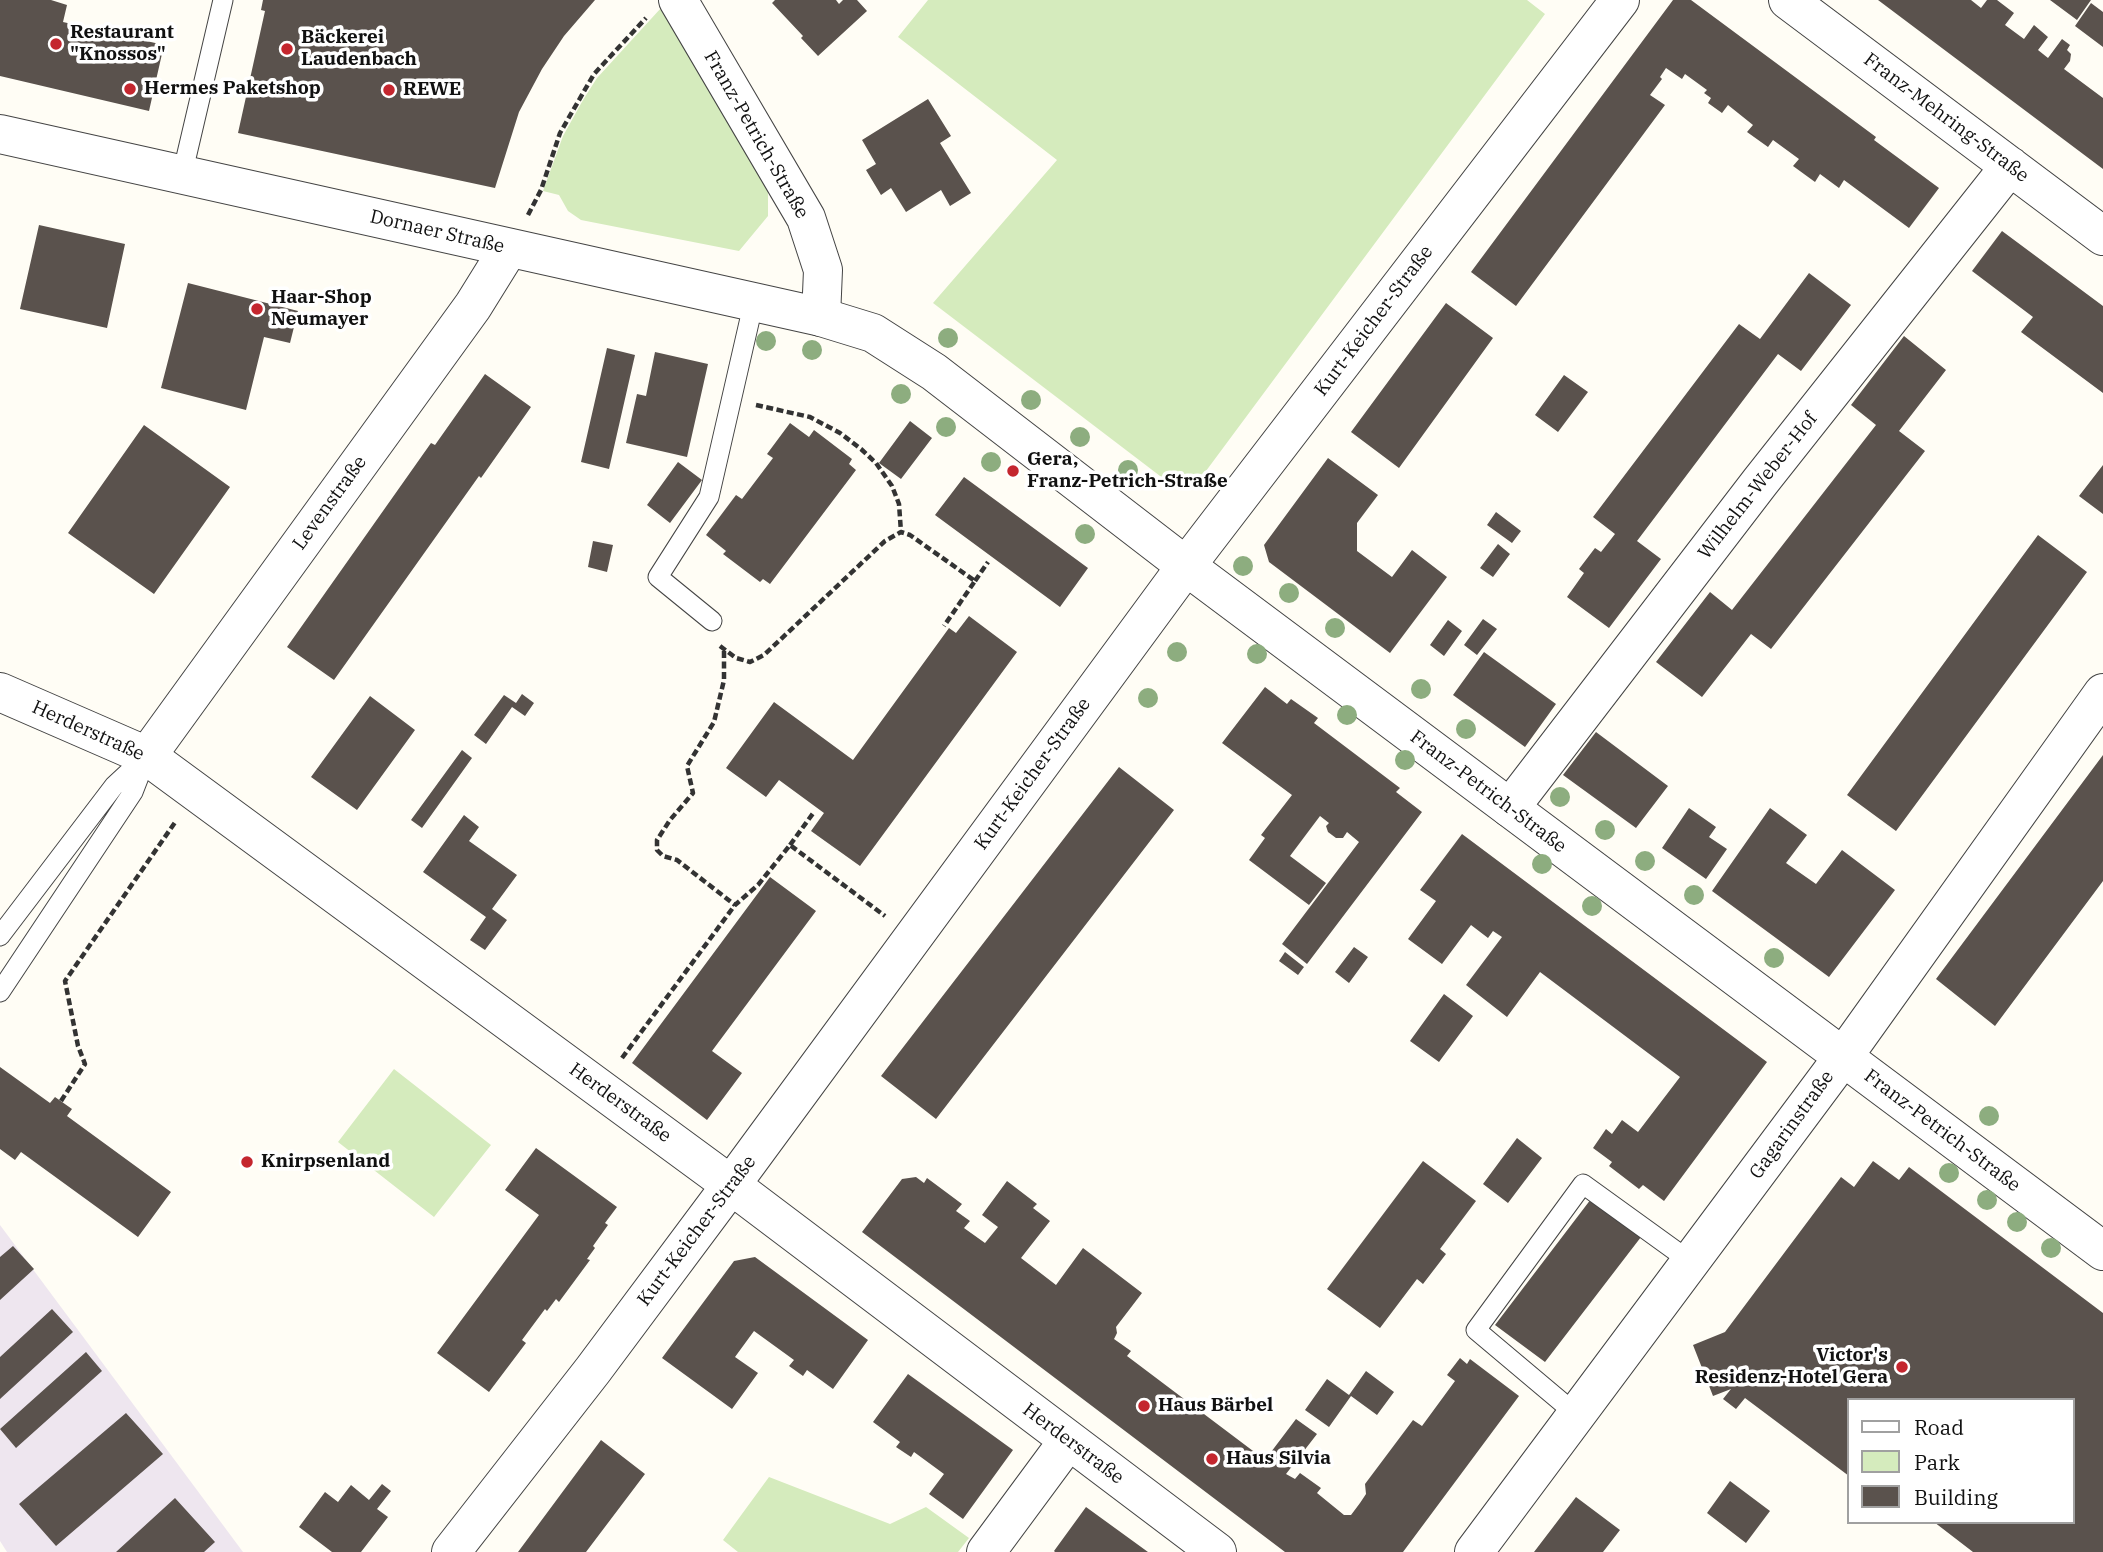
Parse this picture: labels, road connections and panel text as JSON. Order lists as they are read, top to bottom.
{
  "streets": {
    "street": [
      "Franz-Mehring-Straße",
      "Franz-Petrich-Straße",
      "Dornaer Straße",
      "Kurt-Keicher-Straße",
      "Wilhelm-Weber-Hof",
      "Levenstraße",
      "Herderstraße",
      "Gagarinstraße"
    ]
  },
  "crossings": [
    ["Franz-Mehring-Straße", "Wilhelm-Weber-Hof"],
    ["Franz-Petrich-Straße", "Dornaer Straße"],
    ["Franz-Petrich-Straße", "Kurt-Keicher-Straße"],
    ["Franz-Petrich-Straße", "Wilhelm-Weber-Hof"],
    ["Franz-Petrich-Straße", "Gagarinstraße"],
    ["Dornaer Straße", "Levenstraße"],
    ["Kurt-Keicher-Straße", "Herderstraße"],
    ["Levenstraße", "Herderstraße"]
  ],
  "places": [
    "Restaurant \"Knossos\"",
    "Bäckerei Laudenbach",
    "Hermes Paketshop",
    "REWE",
    "Haar-Shop Neumayer",
    "Gera, Franz-Petrich-Straße",
    "Knirpsenland",
    "Victor's Residenz-Hotel Gera",
    "Haus Bärbel",
    "Haus Silvia"
  ],
  "legend": ["Road", "Park", "Building"]
}
